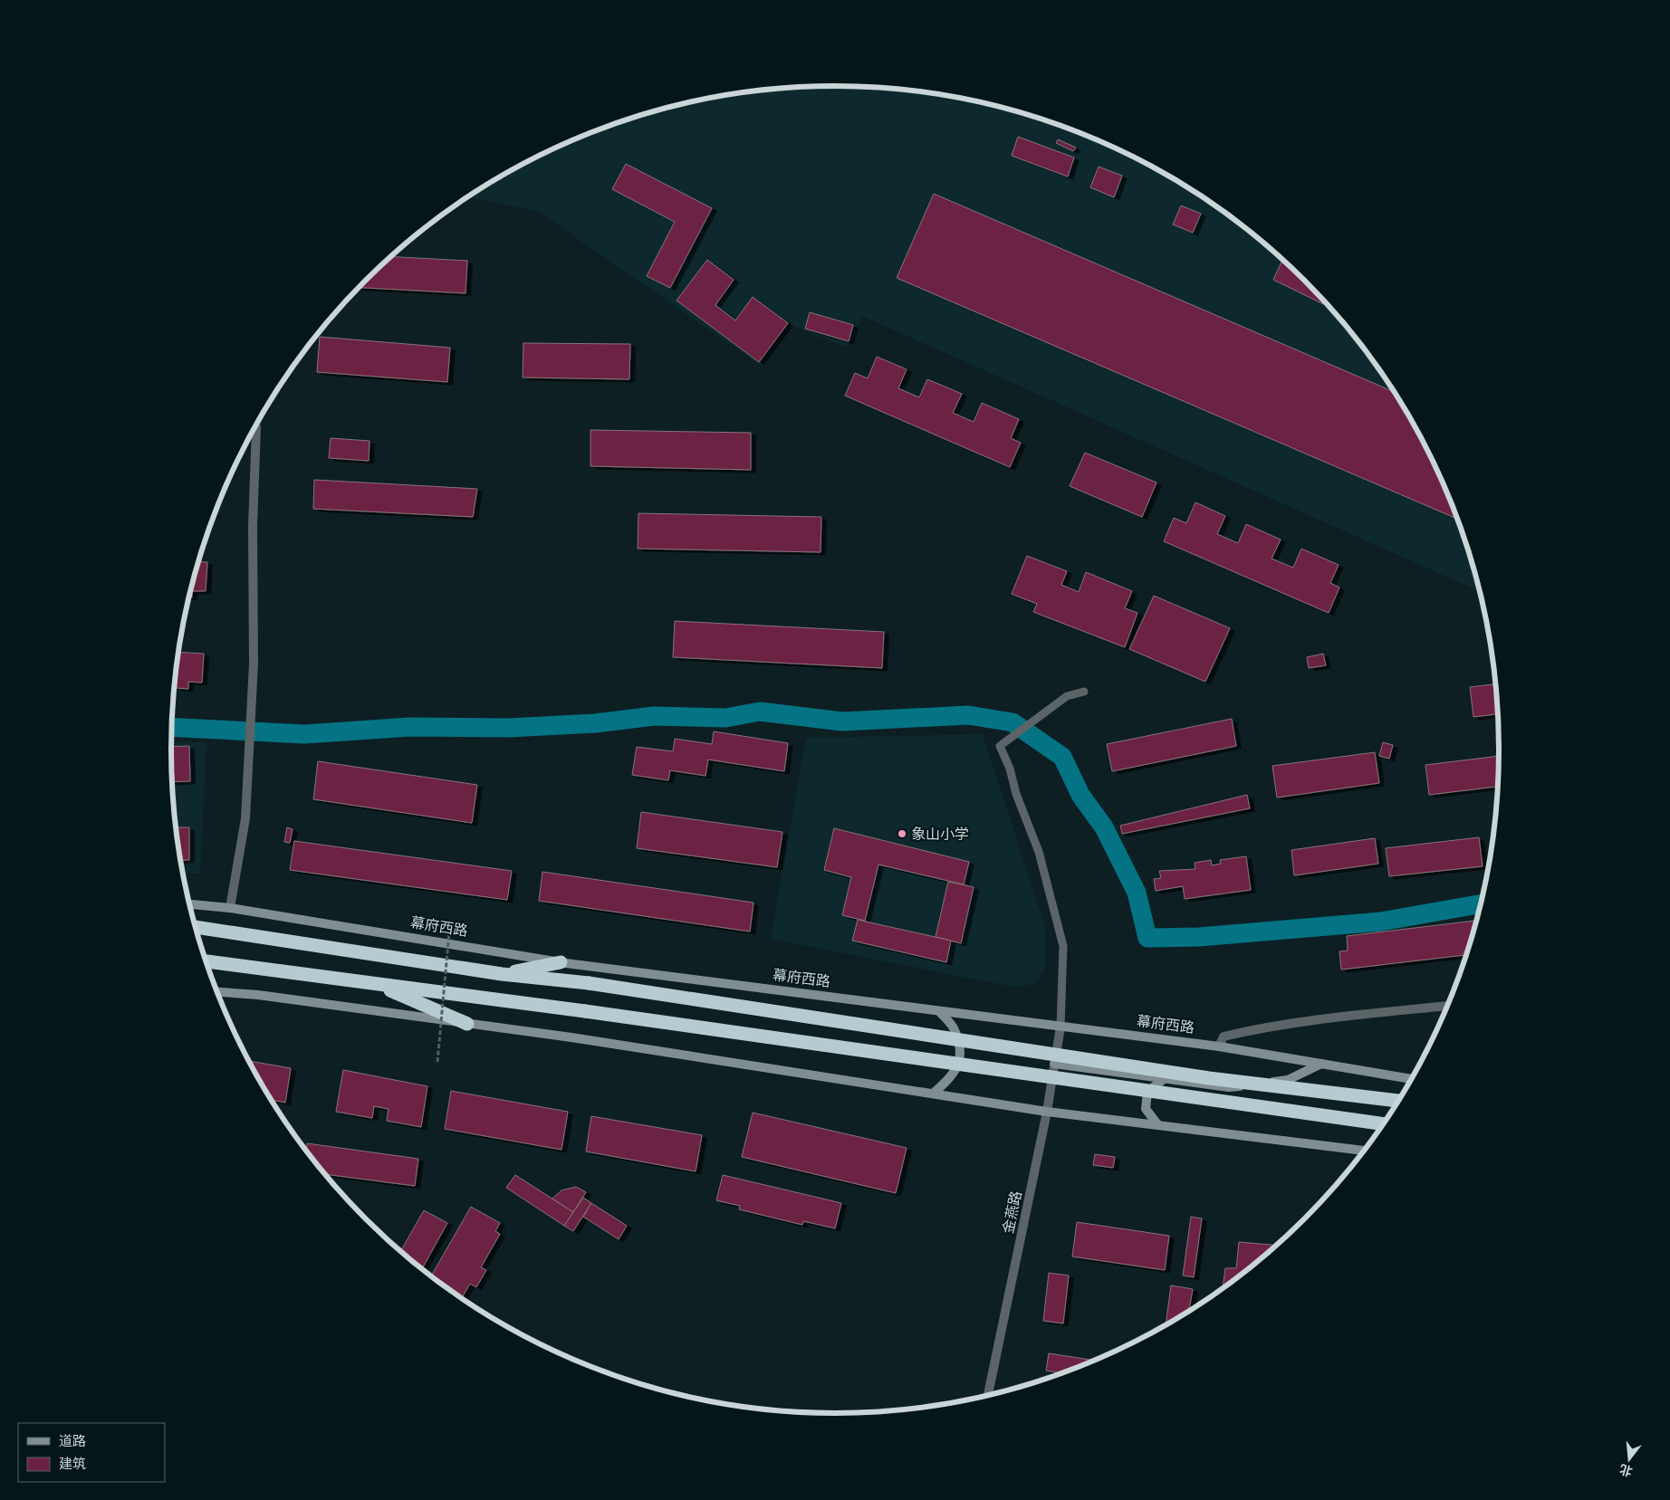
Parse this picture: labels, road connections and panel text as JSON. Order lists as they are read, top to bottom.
{
  "streets": {
    "main road": ["幕府西路"],
    "street": ["金燕路"]
  },
  "crossings": [
    ["幕府西路", "金燕路"]
  ],
  "places": ["象山小学"],
  "legend": ["道路", "建筑"],
  "north": "bottom"
}
